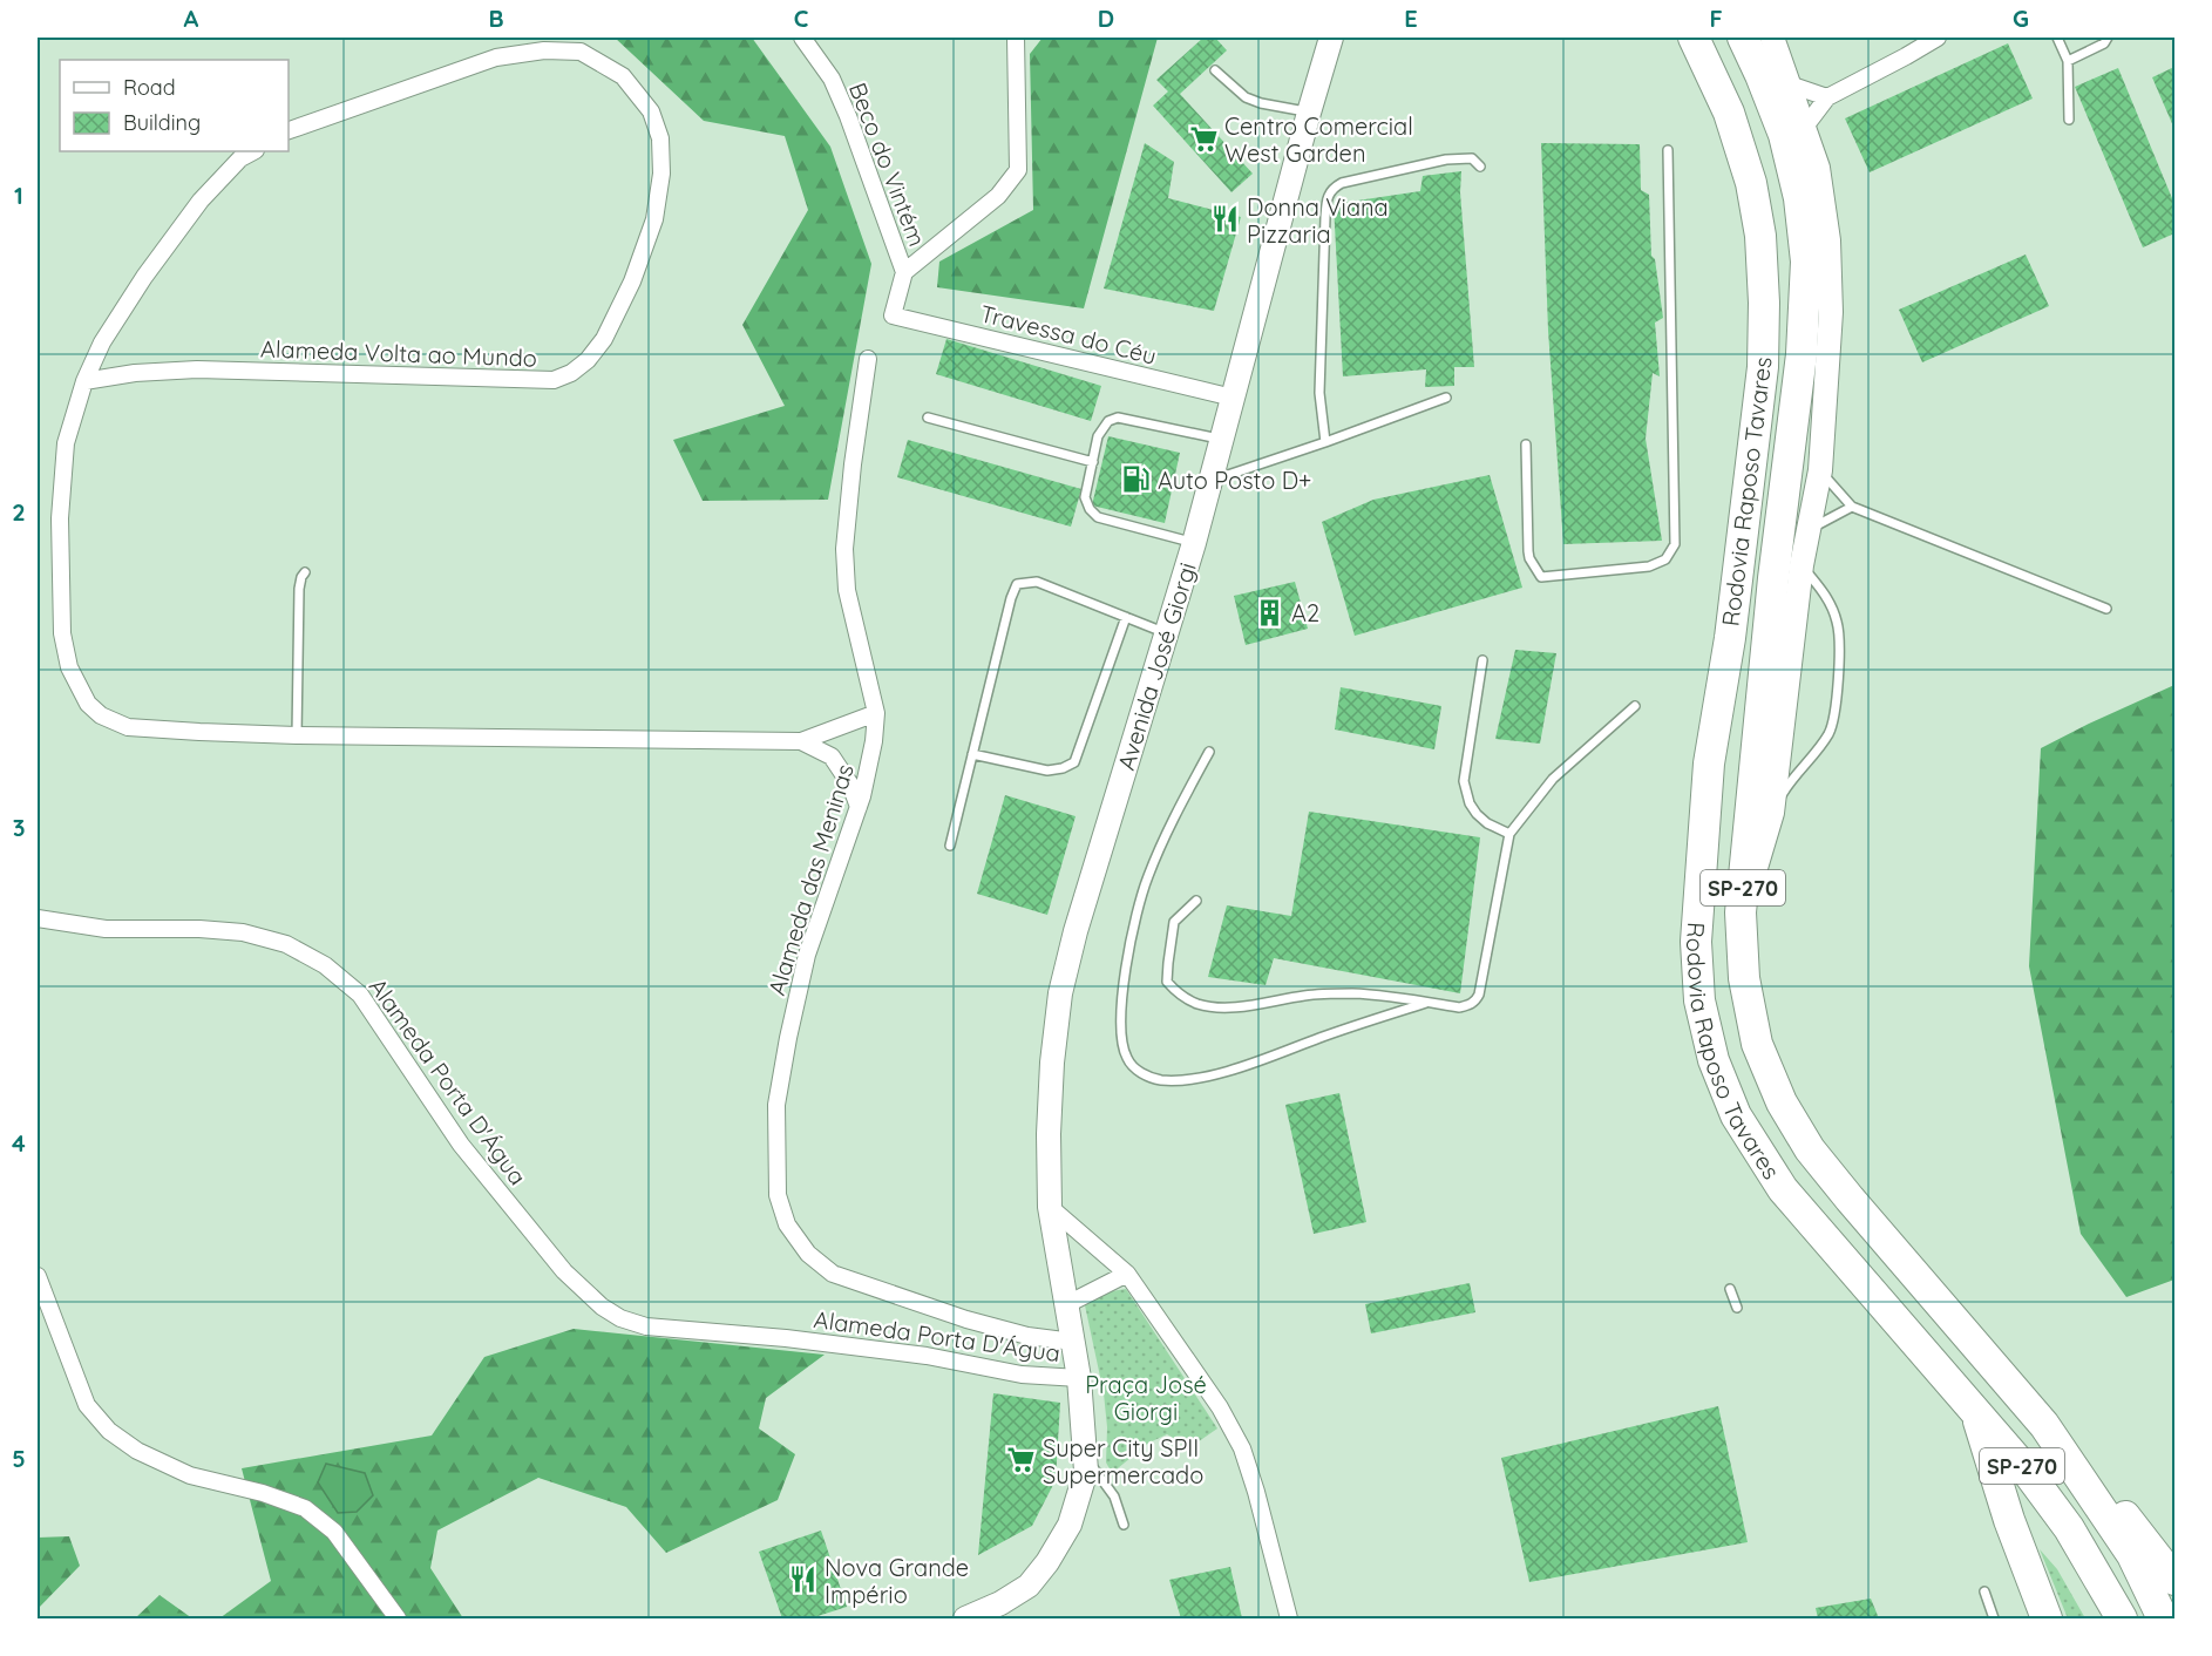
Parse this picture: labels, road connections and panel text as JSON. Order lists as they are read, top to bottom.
{
  "streets": {
    "highway": ["Rodovia Raposo Tavares", "SP-270"],
    "street": [
      "Beco do Vintém",
      "Travessa do Céu",
      "Alameda Volta ao Mundo",
      "Avenida José Giorgi",
      "Alameda das Meninas",
      "Alameda Porta D'Água"
    ]
  },
  "crossings": [
    ["Beco do Vintém", "Travessa do Céu"],
    ["Travessa do Céu", "Avenida José Giorgi"],
    ["Avenida José Giorgi", "Alameda das Meninas"],
    ["Avenida José Giorgi", "Alameda Porta D'Água"]
  ],
  "parks": ["Praça José Giorgi"],
  "places": {
    "supermarket": ["Centro Comercial West Garden", "Super City SPII Supermercado"],
    "restaurant": ["Donna Viana Pizzaria", "Nova Grande Império"],
    "fuel station": ["Auto Posto D+"],
    "building": ["A2"]
  },
  "legend": ["Road", "Building"],
  "grid": {
    "columns": [
      "A",
      "B",
      "C",
      "D",
      "E",
      "F",
      "G"
    ],
    "rows": [
      "1",
      "2",
      "3",
      "4",
      "5"
    ]
  }
}
